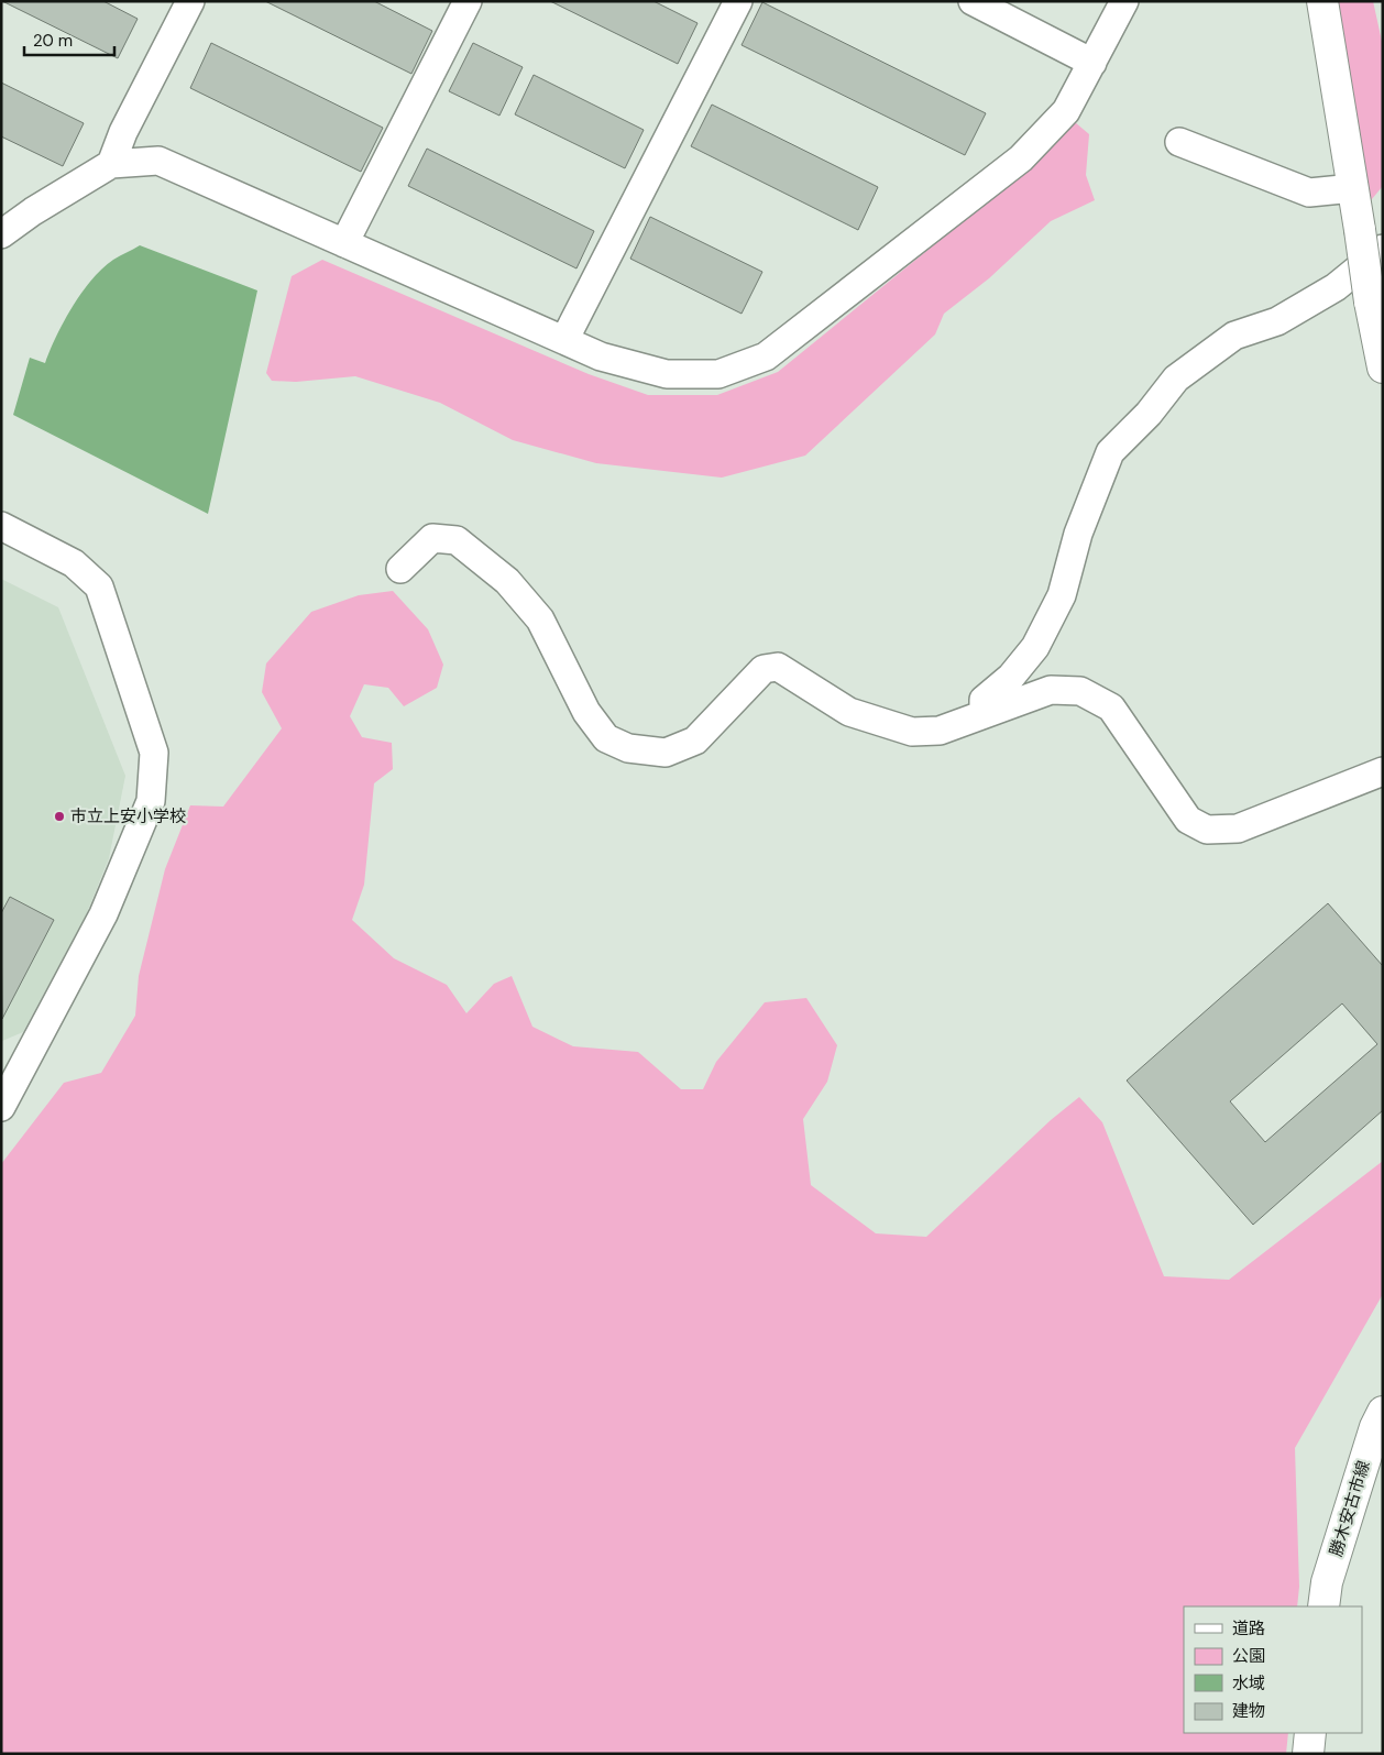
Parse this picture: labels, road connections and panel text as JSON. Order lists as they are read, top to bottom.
{
  "streets": {
    "street": ["勝木安古市線"]
  },
  "places": ["市立上安小学校"],
  "legend": [
    "道路",
    "公園",
    "水域",
    "建物"
  ],
  "scale_bar": "20 m"
}
